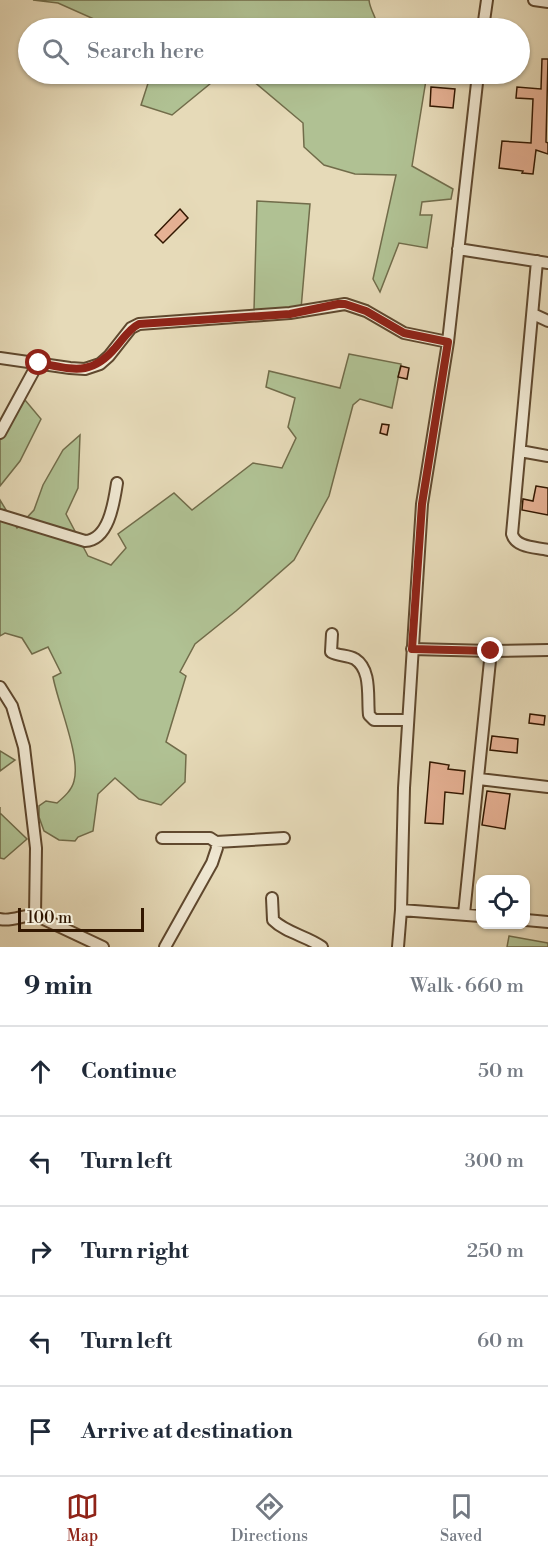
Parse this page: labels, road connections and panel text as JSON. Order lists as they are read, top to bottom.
{
  "scale_bar": "100 m",
  "page": {
    "search": "Search here",
    "scale": "100 m",
    "heading": ["9 min", "Walk · 660 m"],
    "list": [
      ["Continue", "50 m"],
      ["Turn left", "300 m"],
      ["Turn right", "250 m"],
      ["Turn left", "60 m"],
      "Arrive at destination"
    ],
    "nav": ["Map", "Directions", "Saved"]
  }
}
